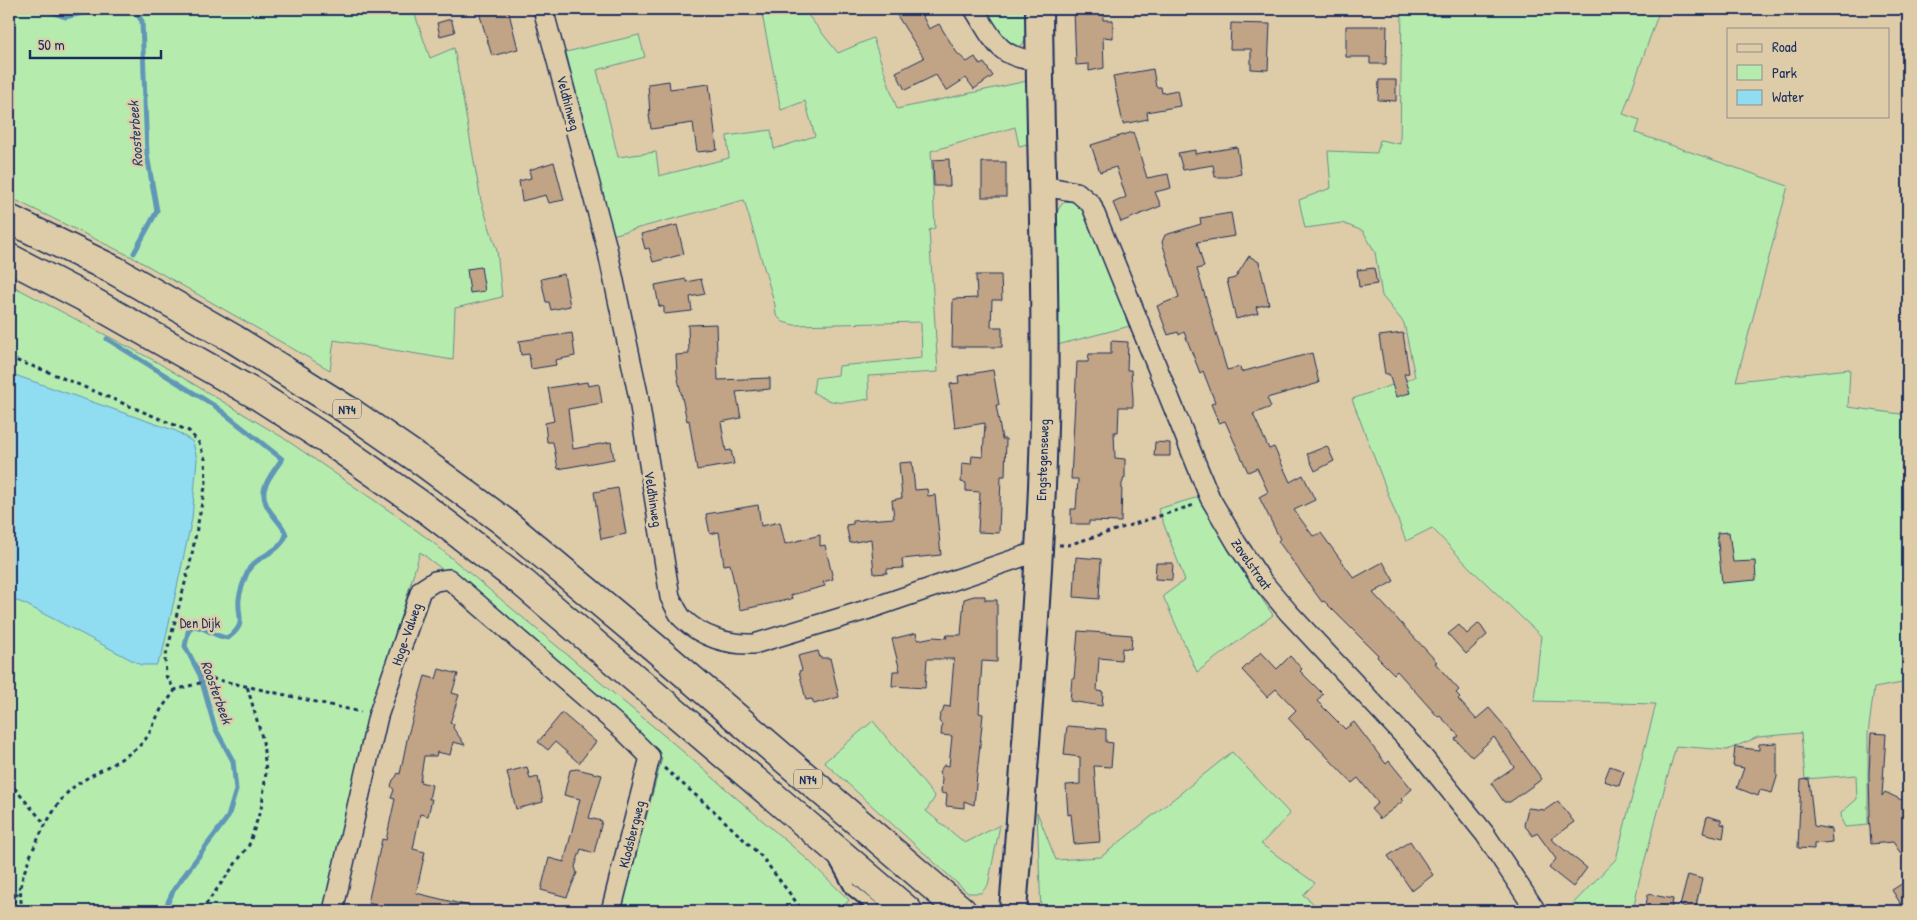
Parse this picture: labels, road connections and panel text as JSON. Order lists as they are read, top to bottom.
{
  "streets": {
    "highway": ["N74"],
    "street": [
      "Veldhinweg",
      "Engstegenseweg",
      "Zavelstraat",
      "Hoge-Valweg",
      "Klodsbergweg"
    ]
  },
  "crossings": [
    ["Veldhinweg", "Engstegenseweg"],
    ["Engstegenseweg", "Zavelstraat"],
    ["Hoge-Valweg", "Klodsbergweg"]
  ],
  "water": ["Roosterbeek"],
  "parks": ["Den Dijk"],
  "legend": ["Road", "Park", "Water"],
  "scale_bar": "50 m"
}
